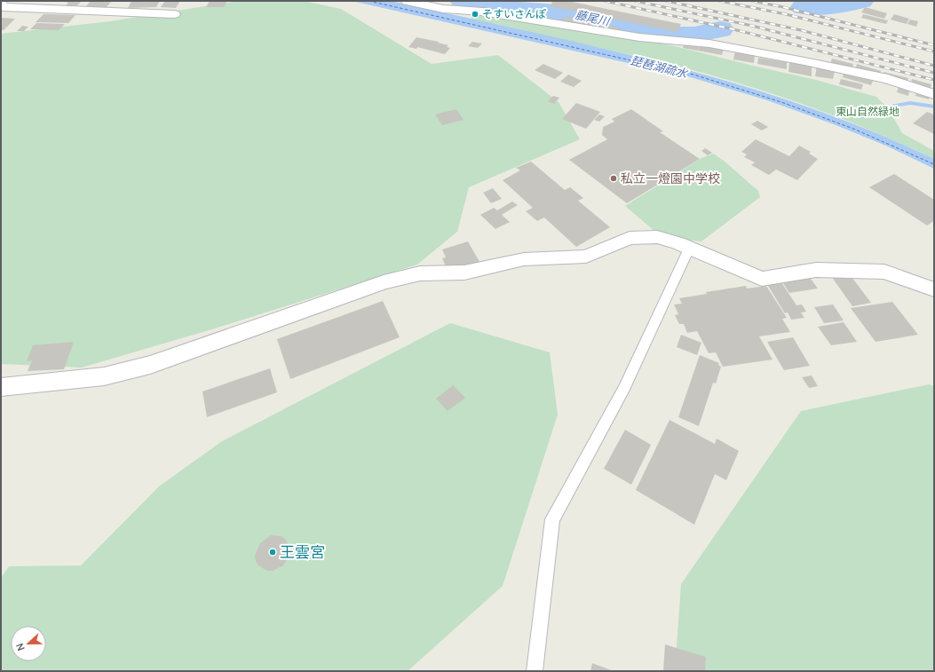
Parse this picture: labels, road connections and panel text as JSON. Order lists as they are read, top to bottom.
{
  "water": ["藤尾川", "琵琶湖疏水"],
  "parks": ["東山自然緑地"],
  "places": ["そすいさんぽ", "私立一燈園中学校", "王雲宮"],
  "north": "left"
}
